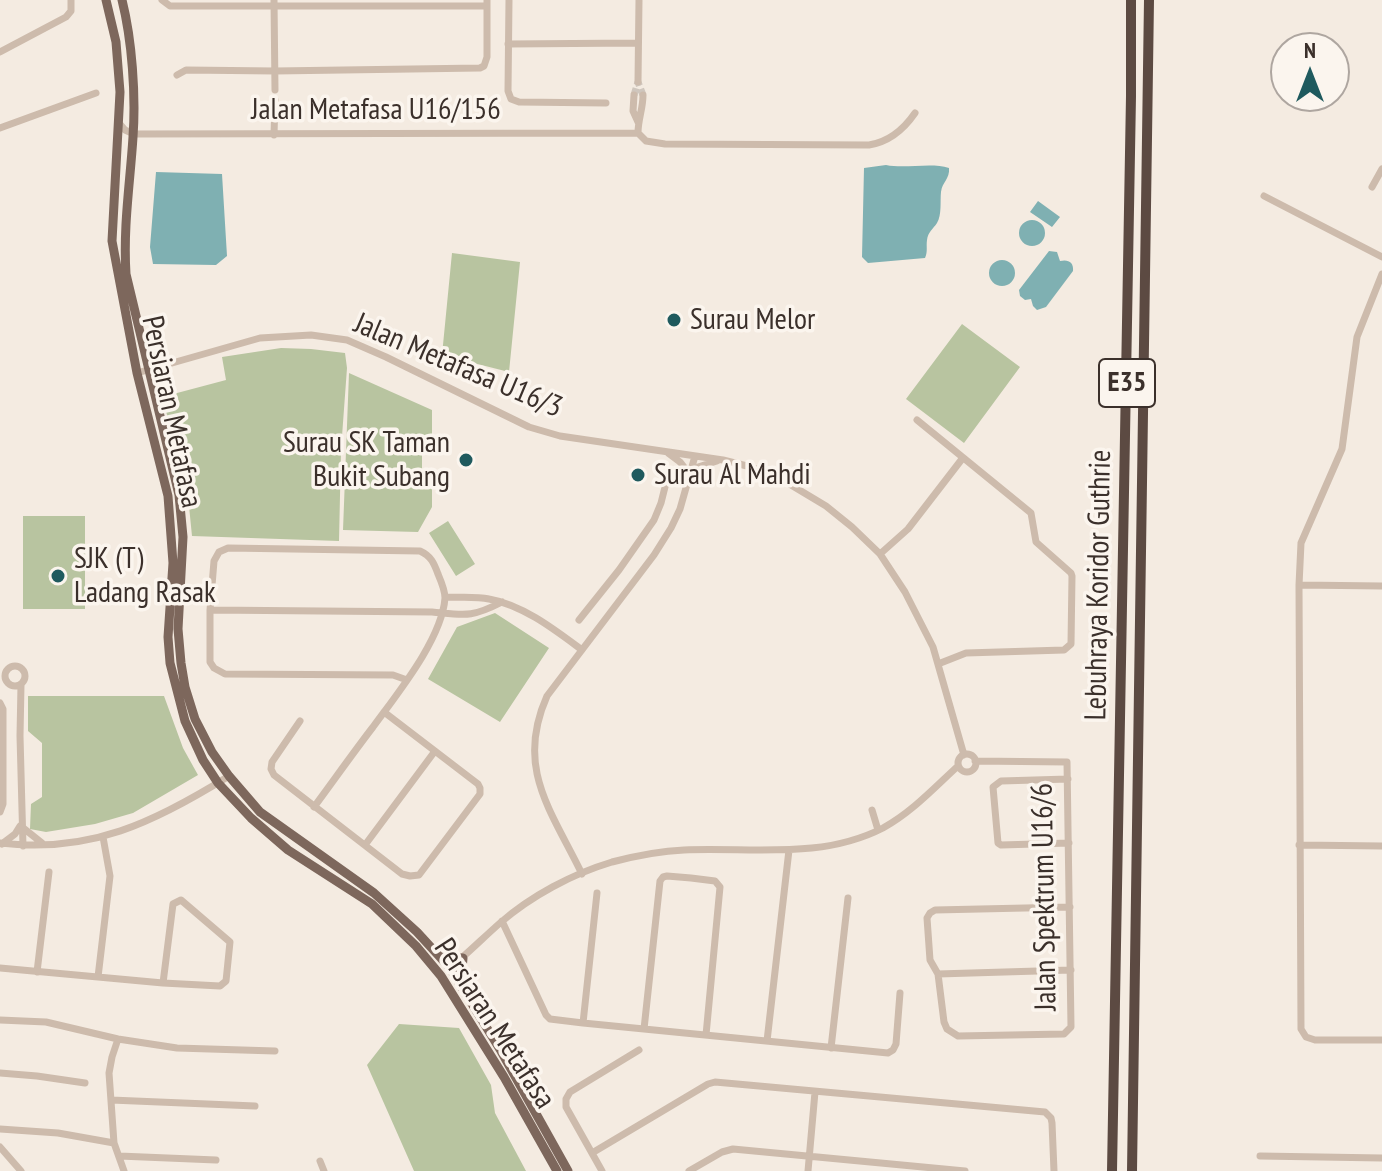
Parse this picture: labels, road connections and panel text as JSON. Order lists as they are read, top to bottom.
{
  "streets": {
    "highway": ["E35", "Lebuhraya Koridor Guthrie"],
    "main road": ["Persiaran Metafasa"],
    "street": ["Jalan Metafasa U16/156", "Jalan Metafasa U16/3", "Jalan Spektrum U16/6"]
  },
  "crossings": [
    ["Jalan Metafasa U16/156", "Persiaran Metafasa"],
    ["Jalan Metafasa U16/3", "Persiaran Metafasa"],
    ["Jalan Metafasa U16/3", "Jalan Spektrum U16/6"]
  ],
  "places": [
    "Surau Melor",
    "Surau SK Taman Bukit Subang",
    "Surau Al Mahdi",
    "SJK (T) Ladang Rasak"
  ],
  "north": "top"
}
